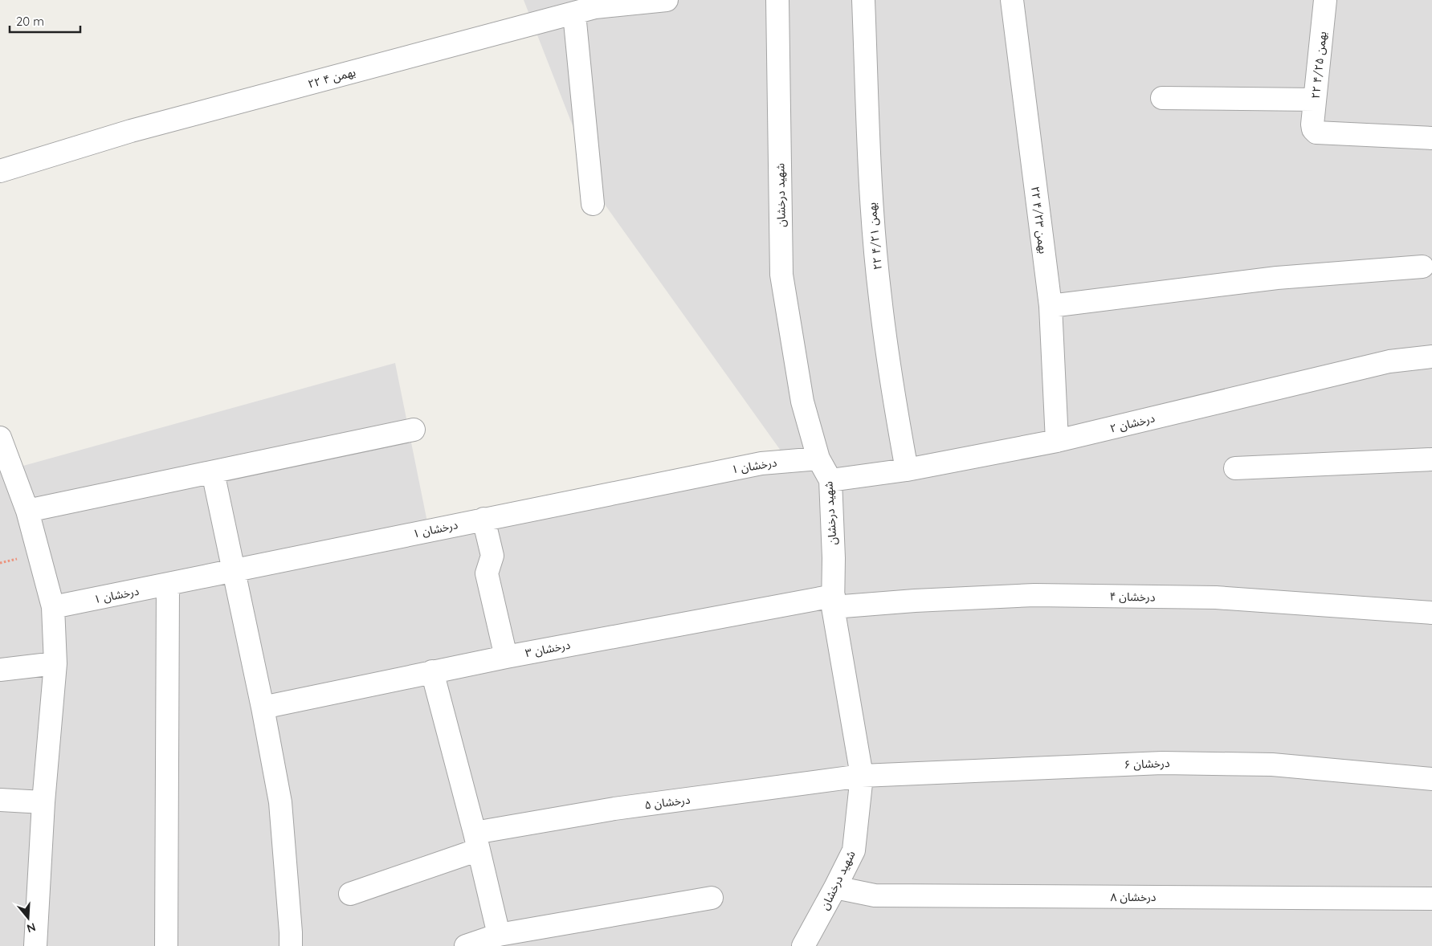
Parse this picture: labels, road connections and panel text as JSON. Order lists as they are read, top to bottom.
{
  "streets": {
    "street": [
      "۲۲ بهمن ۴/۲۵",
      "۲۲ بهمن ۴",
      "شهید درخشان",
      "۲۲ بهمن ۴/۲۳",
      "۲۲ بهمن ۴/۲۱",
      "درخشان ۲",
      "درخشان ۱",
      "درخشان ۴",
      "درخشان ۳",
      "درخشان ۶",
      "درخشان ۵",
      "درخشان ۸"
    ]
  },
  "crossings": [
    ["شهید درخشان", "درخشان ۲"],
    ["شهید درخشان", "درخشان ۱"],
    ["شهید درخشان", "درخشان ۴"],
    ["شهید درخشان", "درخشان ۳"],
    ["شهید درخشان", "درخشان ۶"],
    ["شهید درخشان", "درخشان ۵"],
    ["شهید درخشان", "درخشان ۸"],
    ["۲۲ بهمن ۴/۲۳", "درخشان ۲"],
    ["۲۲ بهمن ۴/۲۱", "درخشان ۲"],
    ["درخشان ۴", "درخشان ۳"],
    ["درخشان ۶", "درخشان ۵"]
  ],
  "scale_bar": "20 m",
  "north": "bottom"
}
